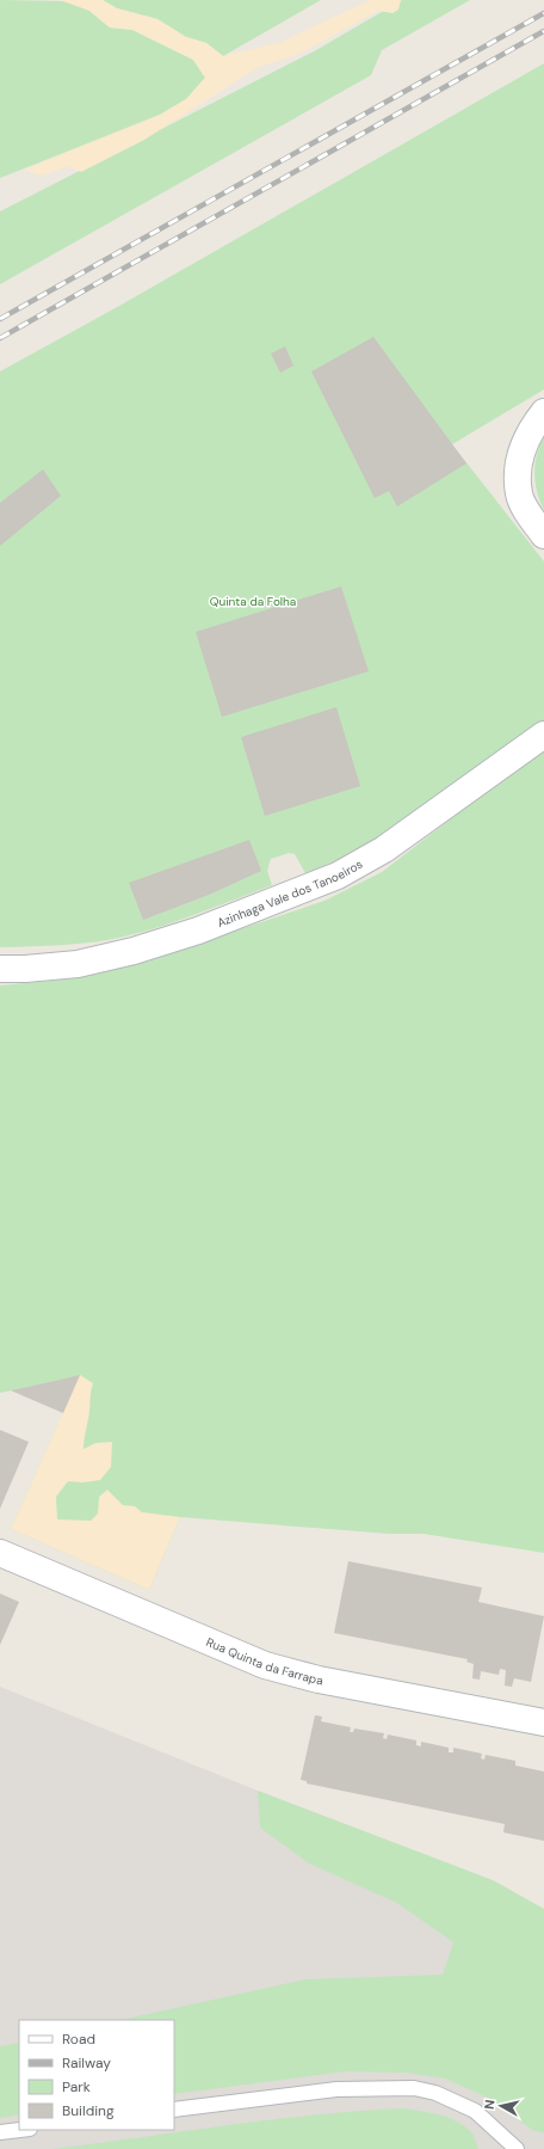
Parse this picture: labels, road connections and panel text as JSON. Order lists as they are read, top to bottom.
{
  "streets": {
    "street": ["Azinhaga Vale dos Tanoeiros", "Rua Quinta da Farrapa"]
  },
  "parks": ["Quinta da Folha"],
  "legend": [
    "Road",
    "Railway",
    "Park",
    "Building"
  ],
  "north": "left"
}
